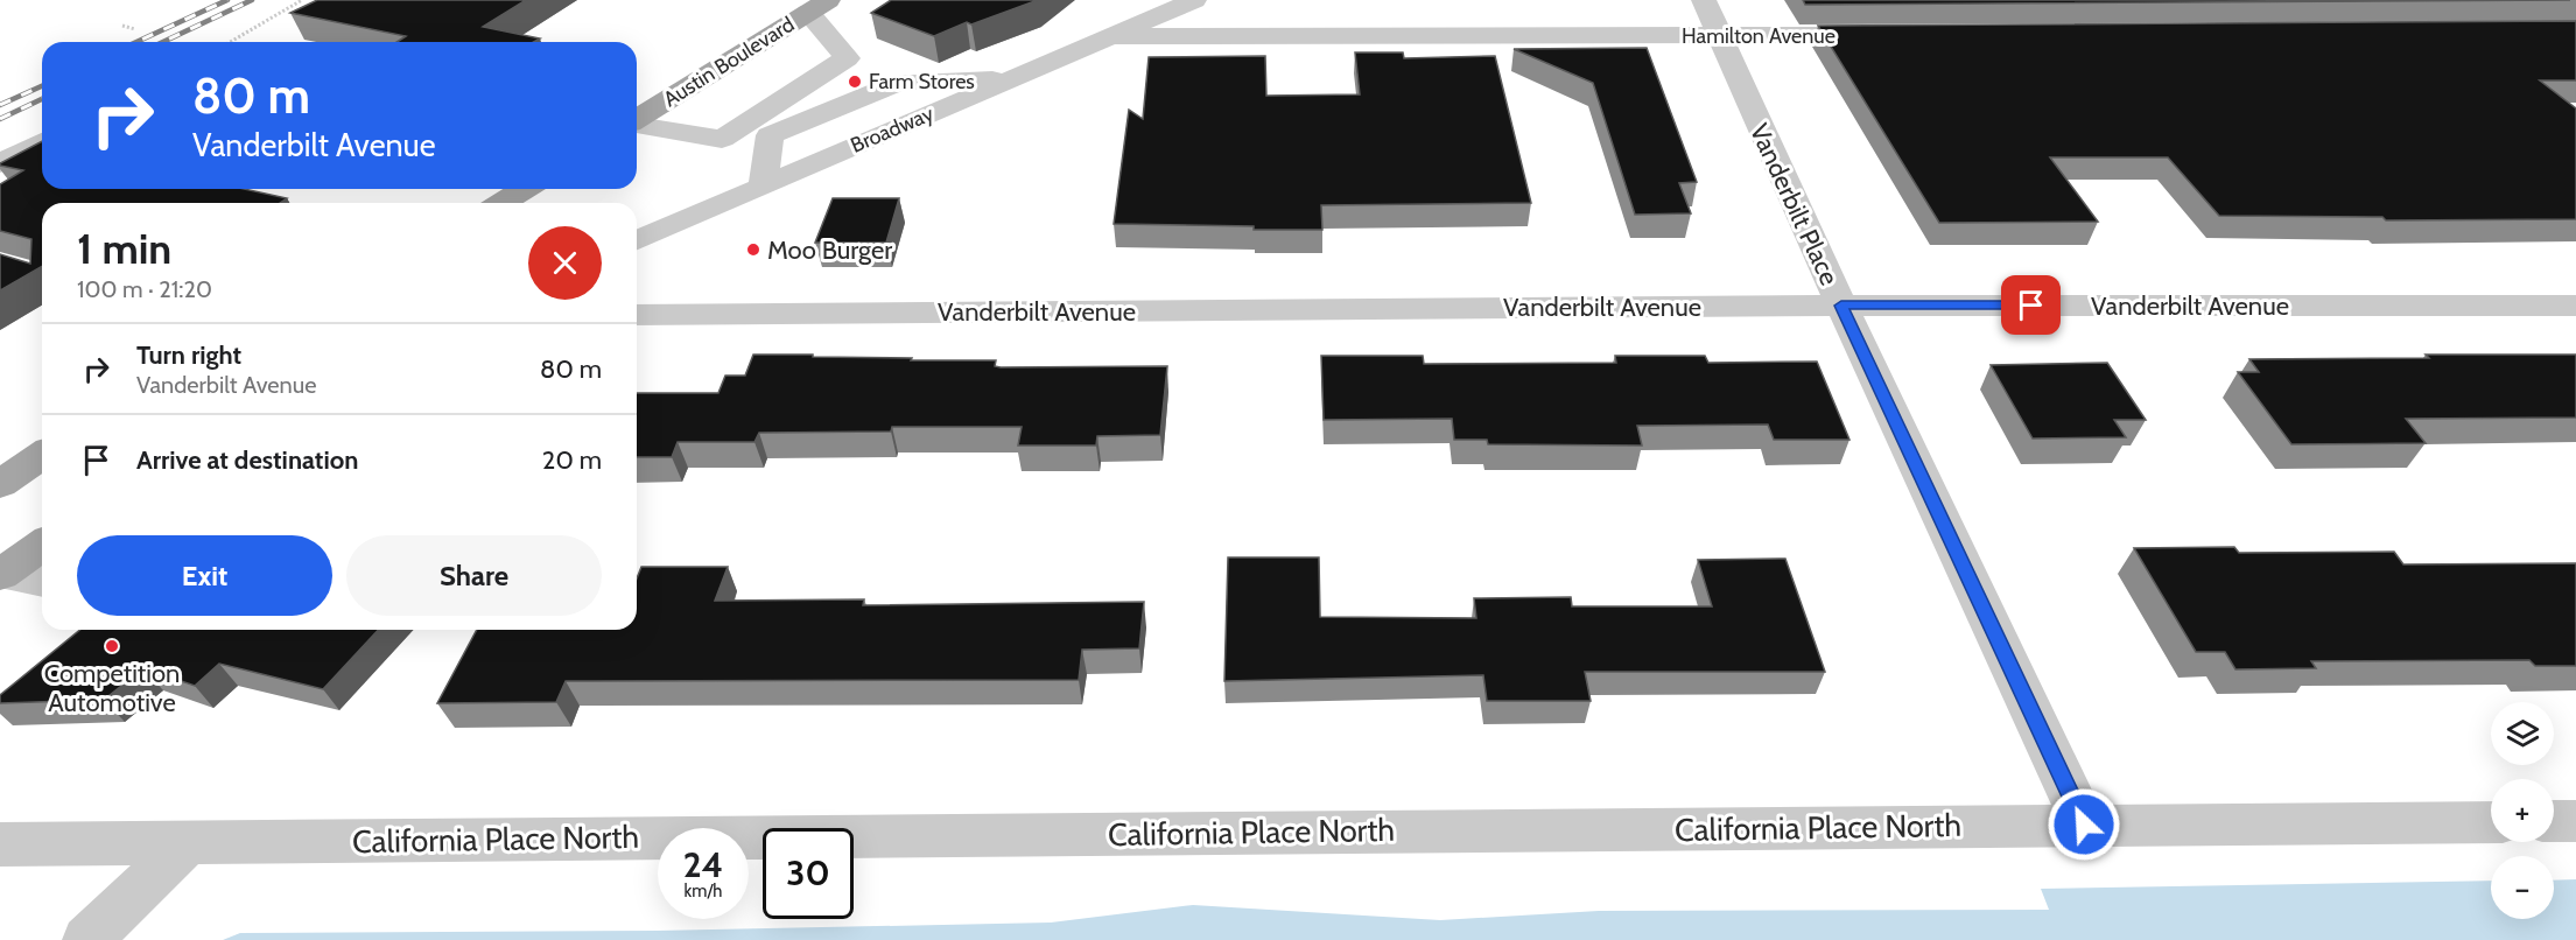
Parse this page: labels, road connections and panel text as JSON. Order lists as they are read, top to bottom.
{
  "streets": {
    "main road": ["Austin Boulevard"],
    "street": [
      "Hamilton Avenue",
      "Broadway",
      "Vanderbilt Place",
      "Vanderbilt Avenue",
      "California Place North"
    ]
  },
  "crossings": [
    ["Hamilton Avenue", "Broadway"],
    ["Hamilton Avenue", "Vanderbilt Place"],
    ["Vanderbilt Place", "Vanderbilt Avenue"],
    ["Vanderbilt Place", "California Place North"]
  ],
  "places": ["Farm Stores", "Moo Burger", "Competition Automotive"],
  "page": {
    "turn": ["80 m", "Vanderbilt Avenue"],
    "heading": ["1 min", "100 m · 21:20"],
    "list": [
      {
        "name": "Turn right",
        "note": "Vanderbilt Avenue",
        "value": "80 m"
      },
      {
        "name": "Arrive at destination",
        "value": "20 m"
      }
    ],
    "buttons": ["Exit", "Share"],
    "map_buttons": ["+", "−"],
    "speed": "24 km/h",
    "limit": "30"
  }
}
